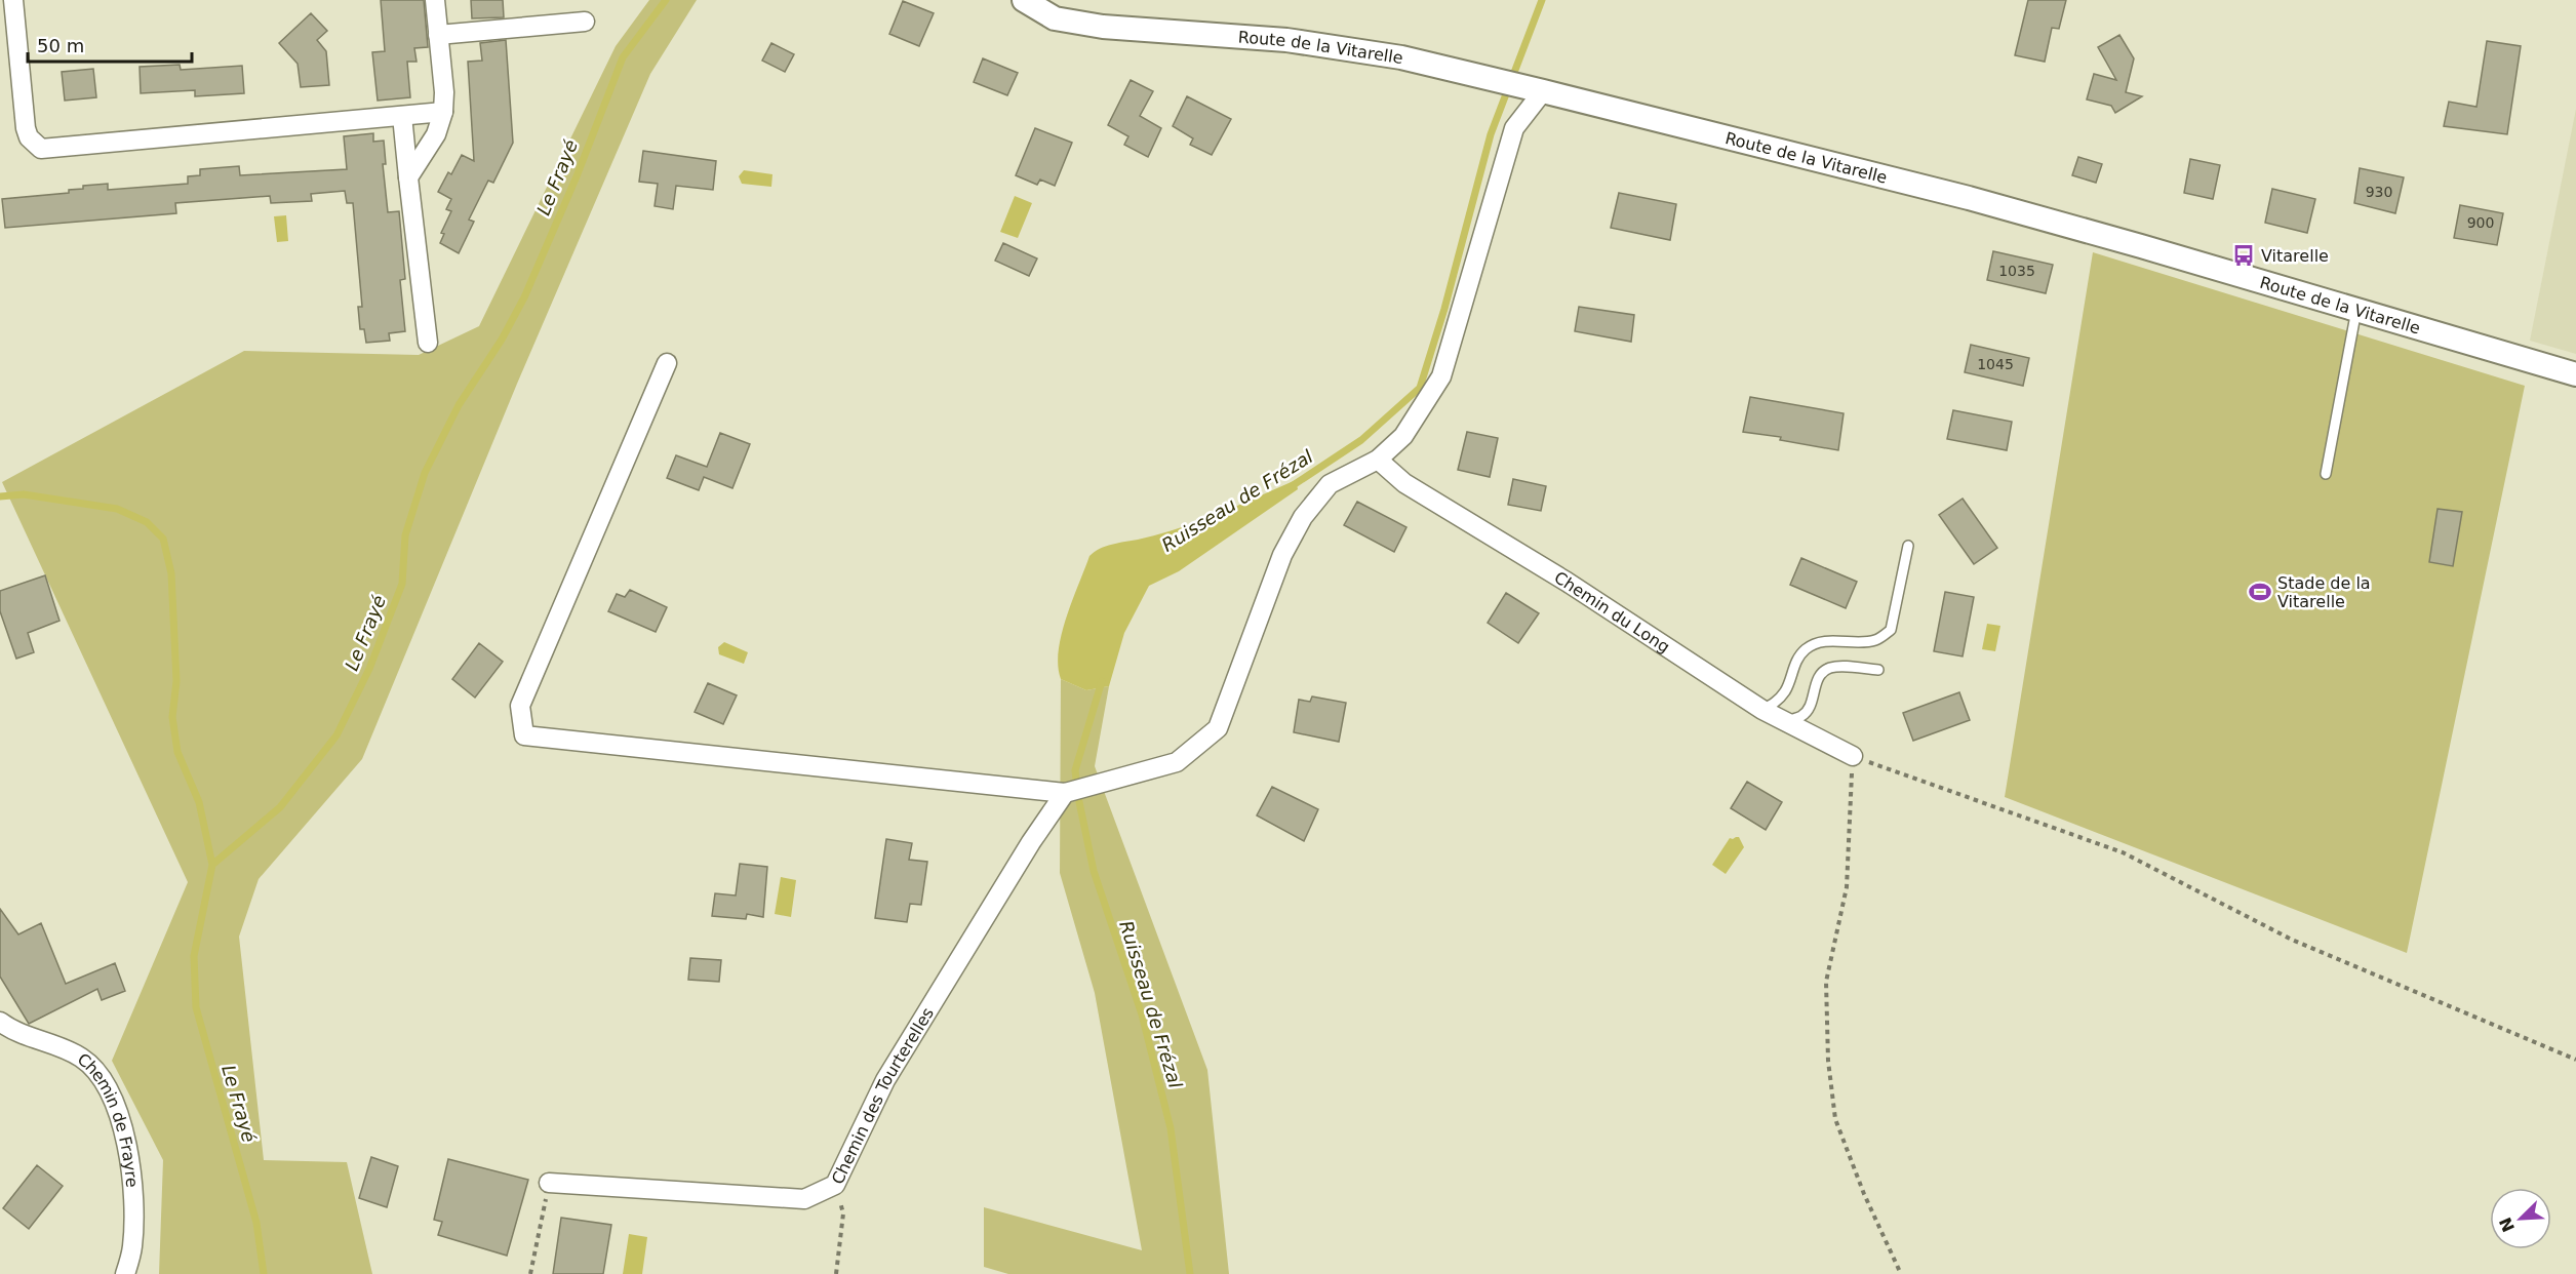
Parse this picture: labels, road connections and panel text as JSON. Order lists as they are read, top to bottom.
{
  "streets": {
    "street": [
      "Route de la Vitarelle",
      "Chemin du Long",
      "Chemin des Tourterelles",
      "Chemin de Frayre"
    ]
  },
  "water": ["Le Frayé", "Ruisseau de Frézal"],
  "places": {
    "bus stop": ["Vitarelle"],
    "sports": ["Stade de la Vitarelle"]
  },
  "house_numbers": [
    "930",
    "900",
    "1035",
    "1045"
  ],
  "scale_bar": "50 m",
  "north": "bottom left"
}
